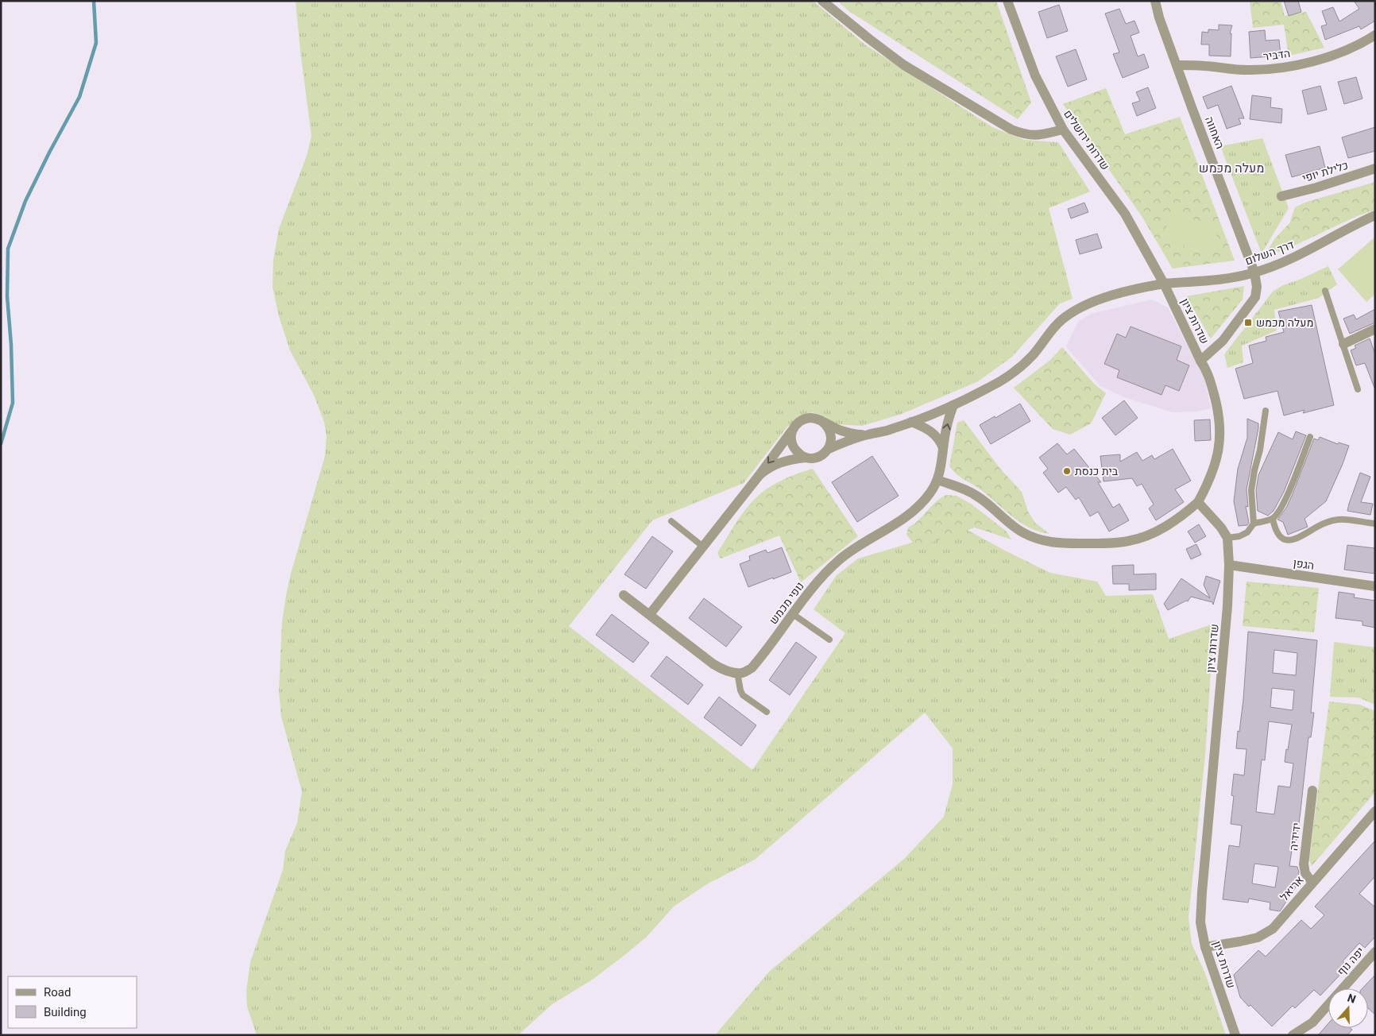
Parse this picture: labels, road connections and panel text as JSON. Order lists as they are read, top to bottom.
{
  "streets": {
    "street": [
      "הדביר",
      "האחווה",
      "שדרות ירושלים",
      "כלילת יופי",
      "דרך השלום",
      "שדרות ציון",
      "הגפן",
      "נופי מכמש",
      "ידידיה",
      "אריאל",
      "יפה נוף"
    ]
  },
  "crossings": [
    ["הדביר", "האחווה"],
    ["האחווה", "דרך השלום"],
    ["האחווה", "שדרות ציון"],
    ["שדרות ירושלים", "דרך השלום"],
    ["שדרות ירושלים", "שדרות ציון"],
    ["דרך השלום", "שדרות ציון"],
    ["דרך השלום", "נופי מכמש"],
    ["שדרות ציון", "הגפן"],
    ["שדרות ציון", "אריאל"],
    ["ידידיה", "אריאל"]
  ],
  "districts": ["מעלה מכמש"],
  "places": {
    "transit": ["מעלה מכמש"],
    "other": ["בית כנסת"]
  },
  "legend": ["Road", "Building"],
  "north": "top"
}
